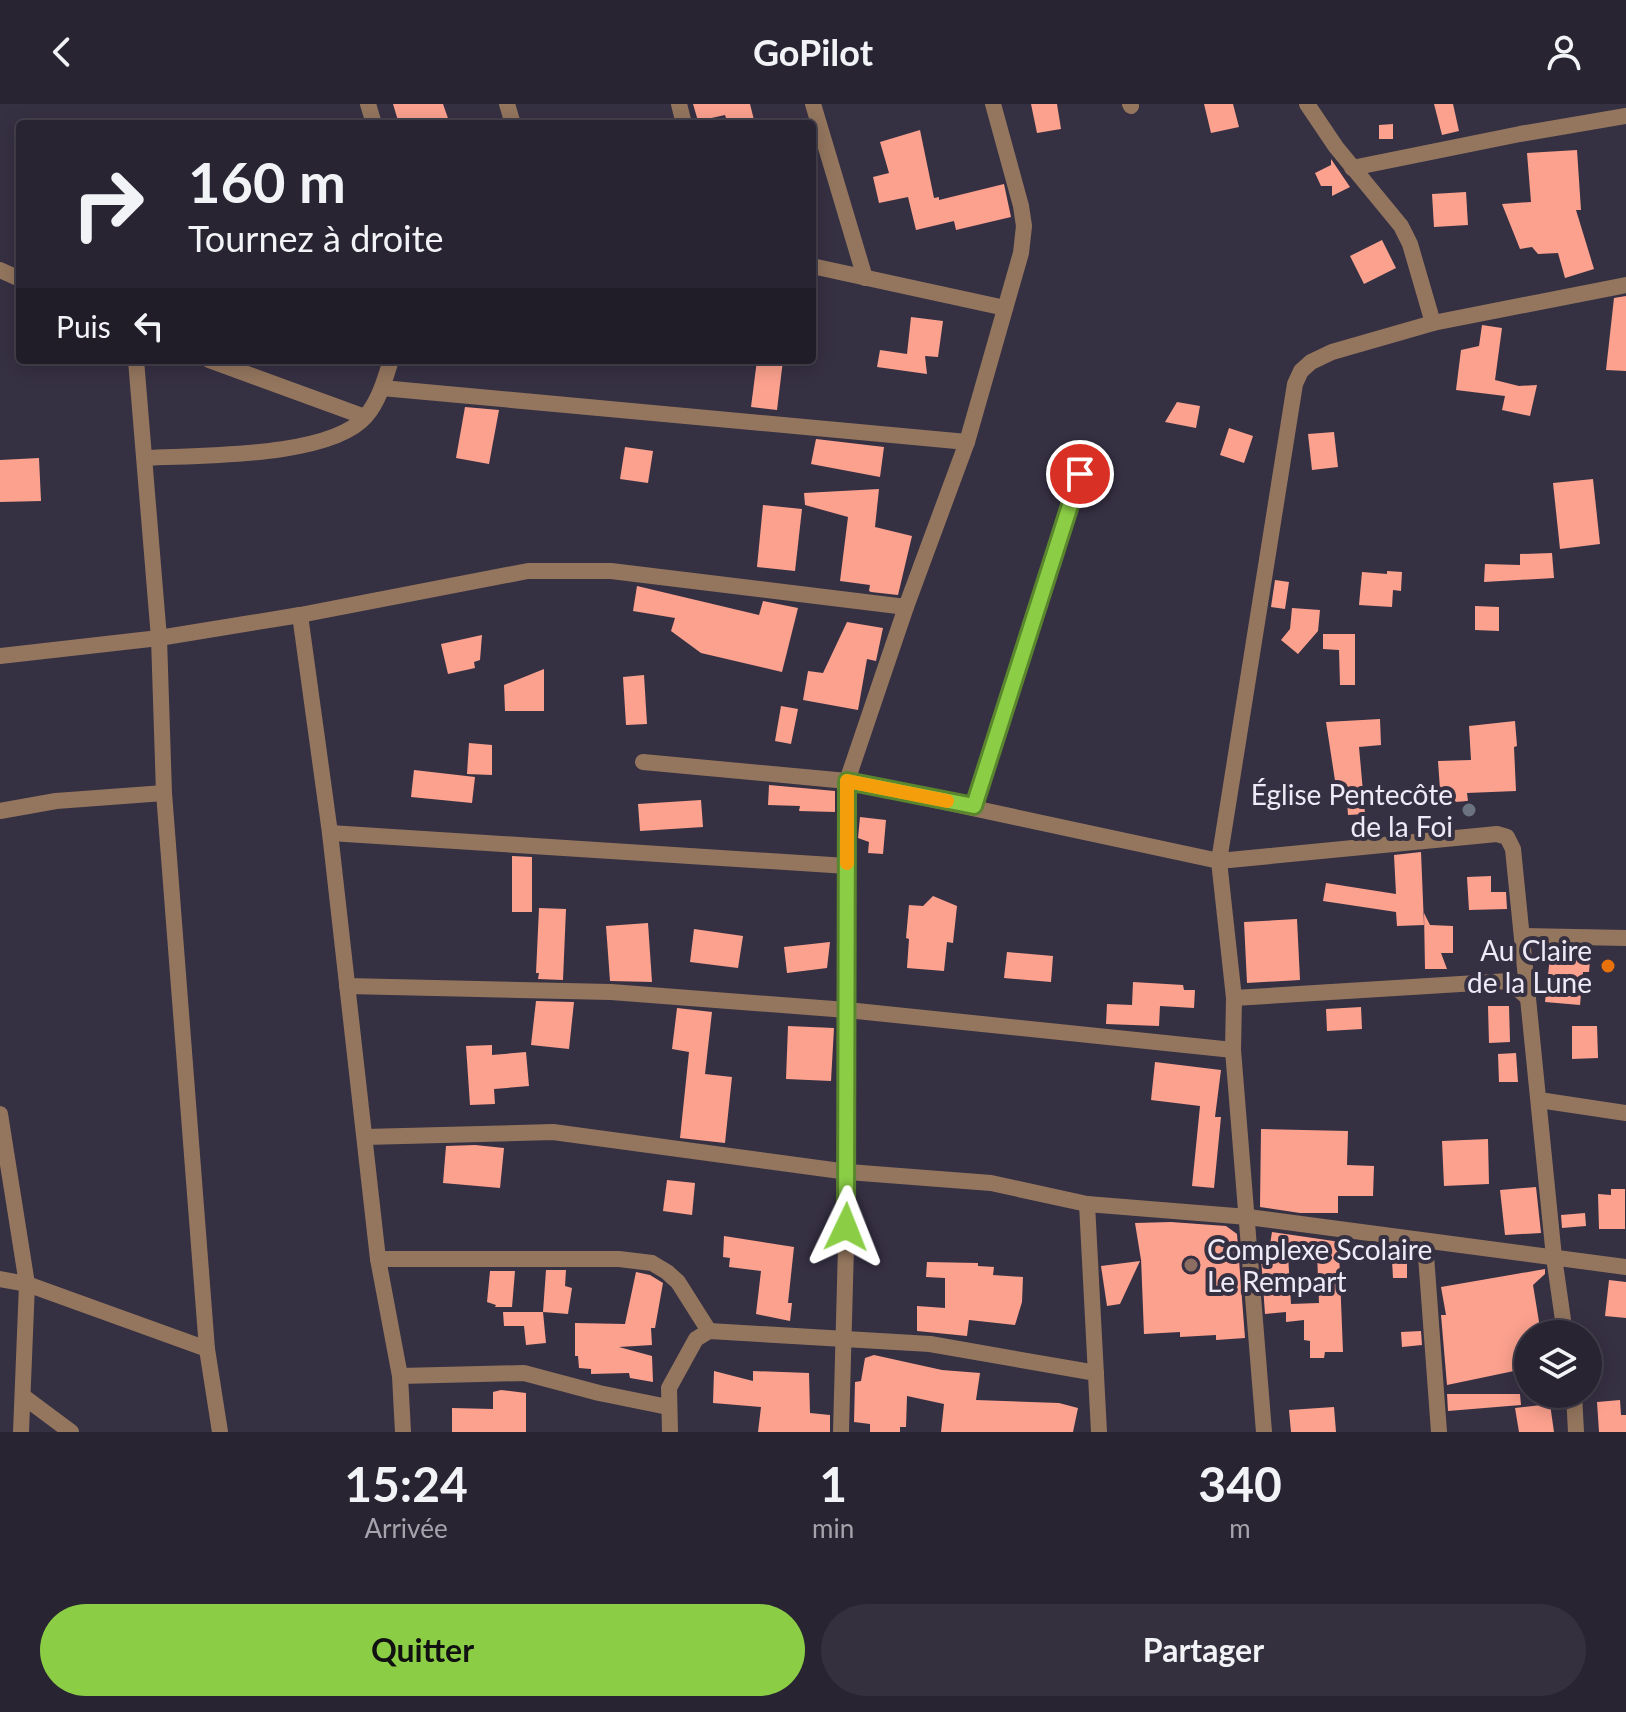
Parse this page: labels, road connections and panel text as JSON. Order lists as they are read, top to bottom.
{
  "places": ["Église Pentecôte de la Foi", "Au Claire de la Lune", "Complexe Scolaire Le Rempart"],
  "page": {
    "header": "GoPilot",
    "turn": ["160 m", "Tournez à droite"],
    "then": "Puis",
    "eta": [
      "15:24",
      "Arrivée",
      "1",
      "min",
      "340",
      "m"
    ],
    "buttons": ["Quitter", "Partager"]
  }
}
